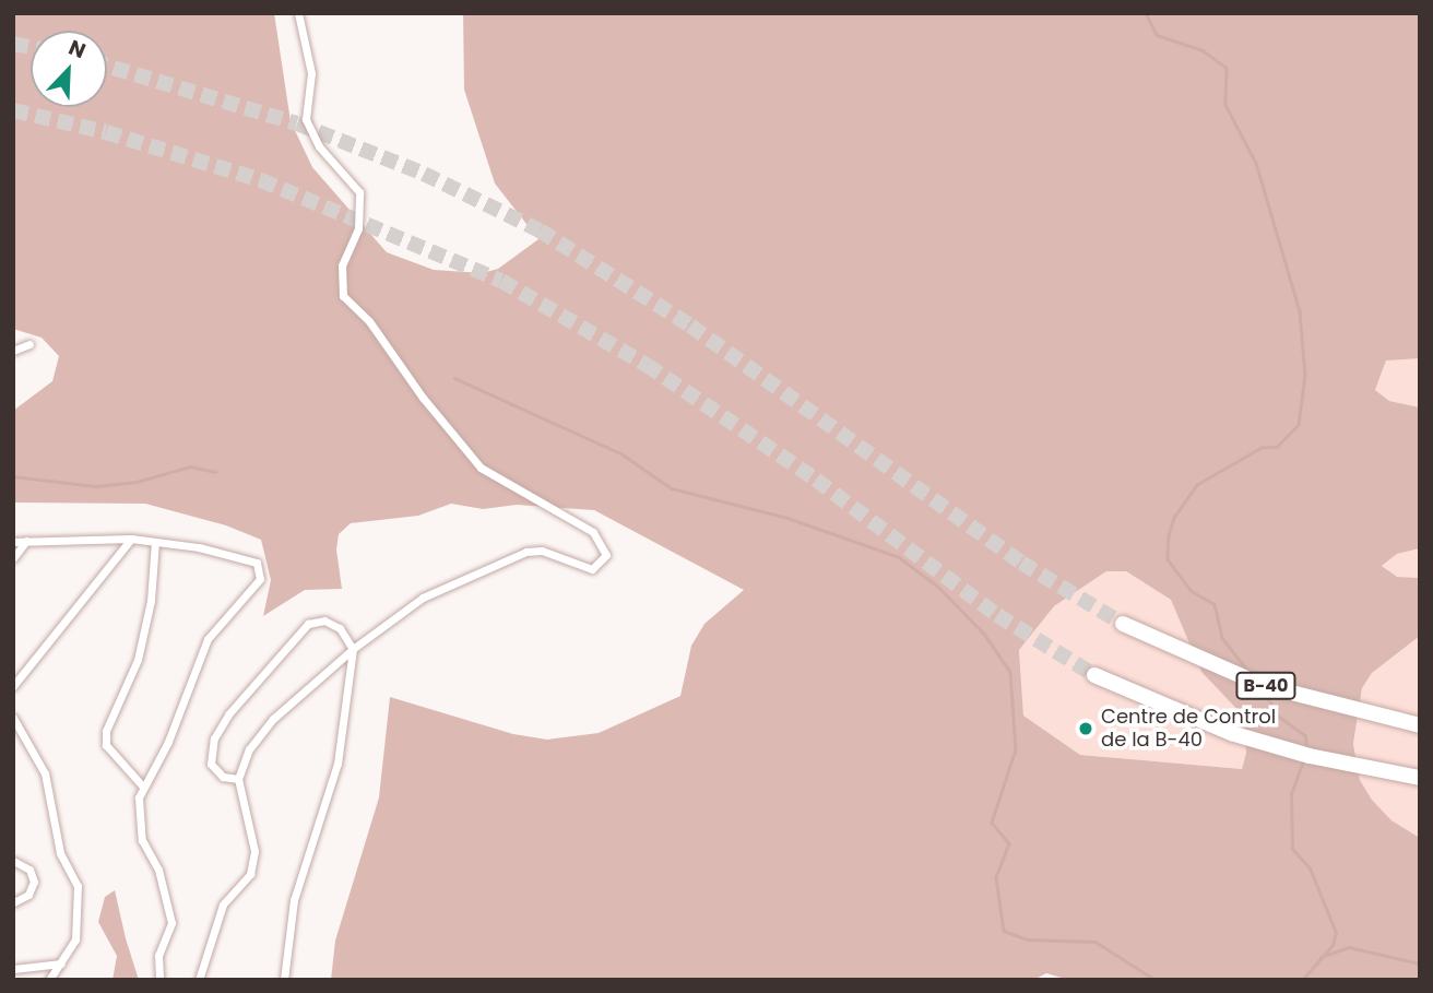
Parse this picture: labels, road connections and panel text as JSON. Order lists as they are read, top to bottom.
{
  "streets": {
    "highway": ["B-40"]
  },
  "places": ["Centre de Control de la B-40"],
  "north": "top right"
}
